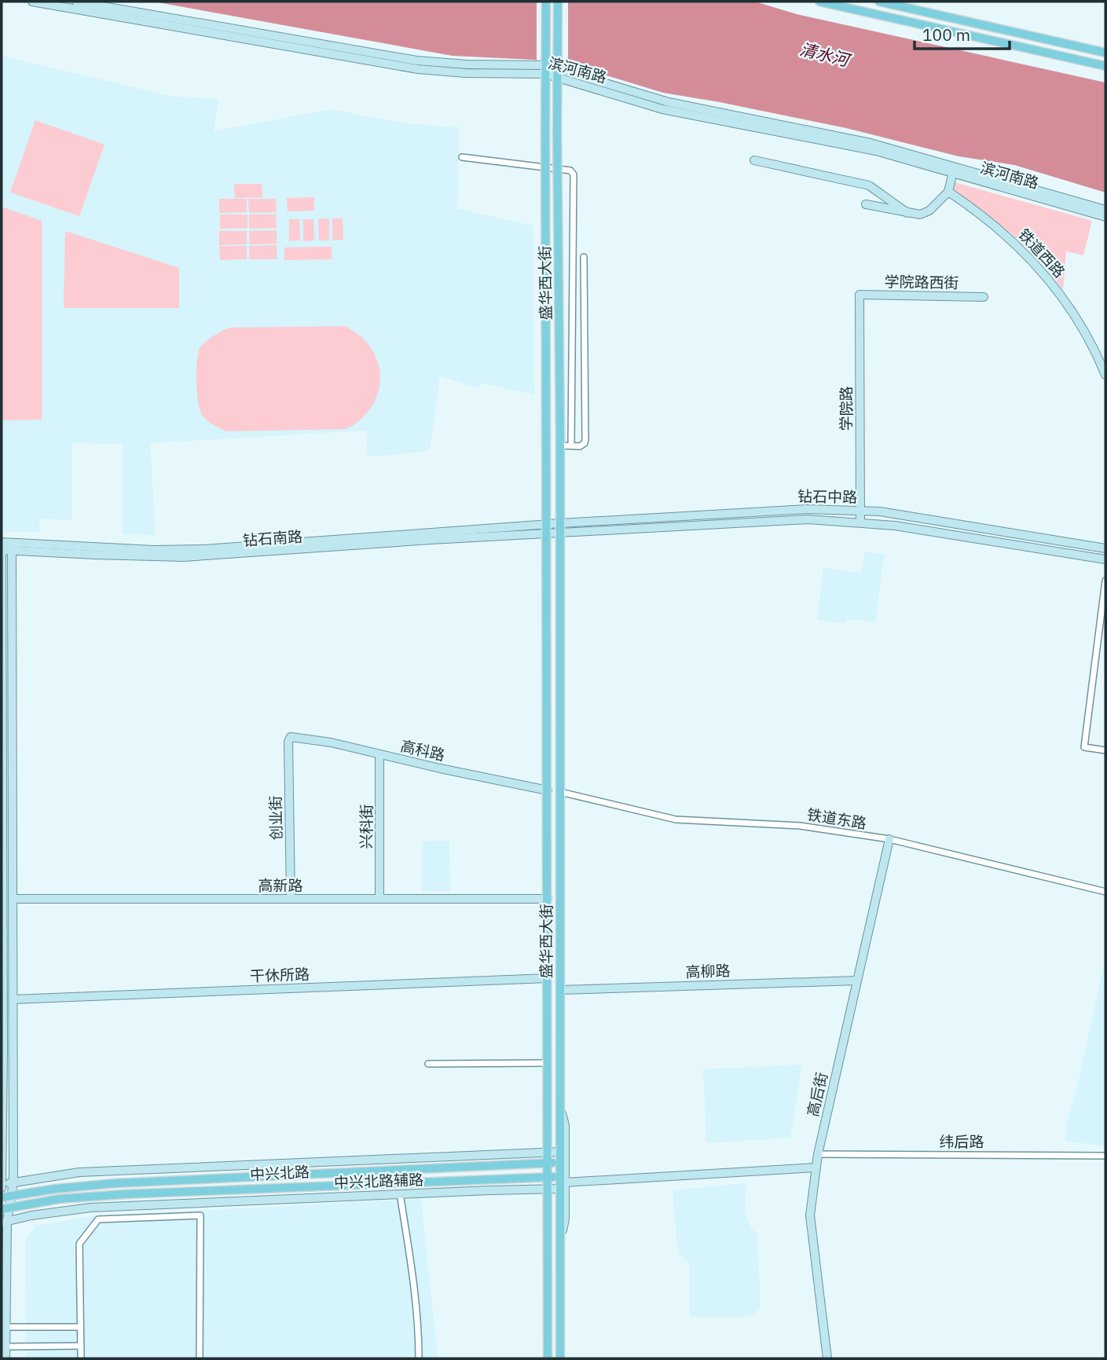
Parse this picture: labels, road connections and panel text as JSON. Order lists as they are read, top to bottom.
{
  "streets": {
    "main road": [
      "滨河南路",
      "铁道西路",
      "学院路西街",
      "盛华西大街",
      "学院路",
      "钻石中路",
      "钻石南路",
      "高科路",
      "创业街",
      "兴科街",
      "高新路",
      "高柳路",
      "干休所路",
      "高后街",
      "中兴北路",
      "中兴北路辅路"
    ],
    "street": ["铁道东路", "纬后路"]
  },
  "crossings": [
    ["滨河南路", "盛华西大街"],
    ["学院路西街", "学院路"],
    ["盛华西大街", "钻石中路"],
    ["盛华西大街", "钻石南路"],
    ["盛华西大街", "高科路"],
    ["盛华西大街", "铁道东路"],
    ["盛华西大街", "高新路"],
    ["盛华西大街", "高柳路"],
    ["盛华西大街", "干休所路"],
    ["盛华西大街", "中兴北路"],
    ["盛华西大街", "中兴北路辅路"],
    ["学院路", "钻石中路"],
    ["钻石中路", "钻石南路"],
    ["高科路", "创业街"],
    ["高科路", "兴科街"],
    ["创业街", "高新路"],
    ["铁道东路", "高后街"],
    ["兴科街", "高新路"],
    ["高柳路", "高后街"],
    ["高后街", "纬后路"],
    ["中兴北路", "中兴北路辅路"]
  ],
  "water": ["清水河"],
  "scale_bar": "100 m"
}
